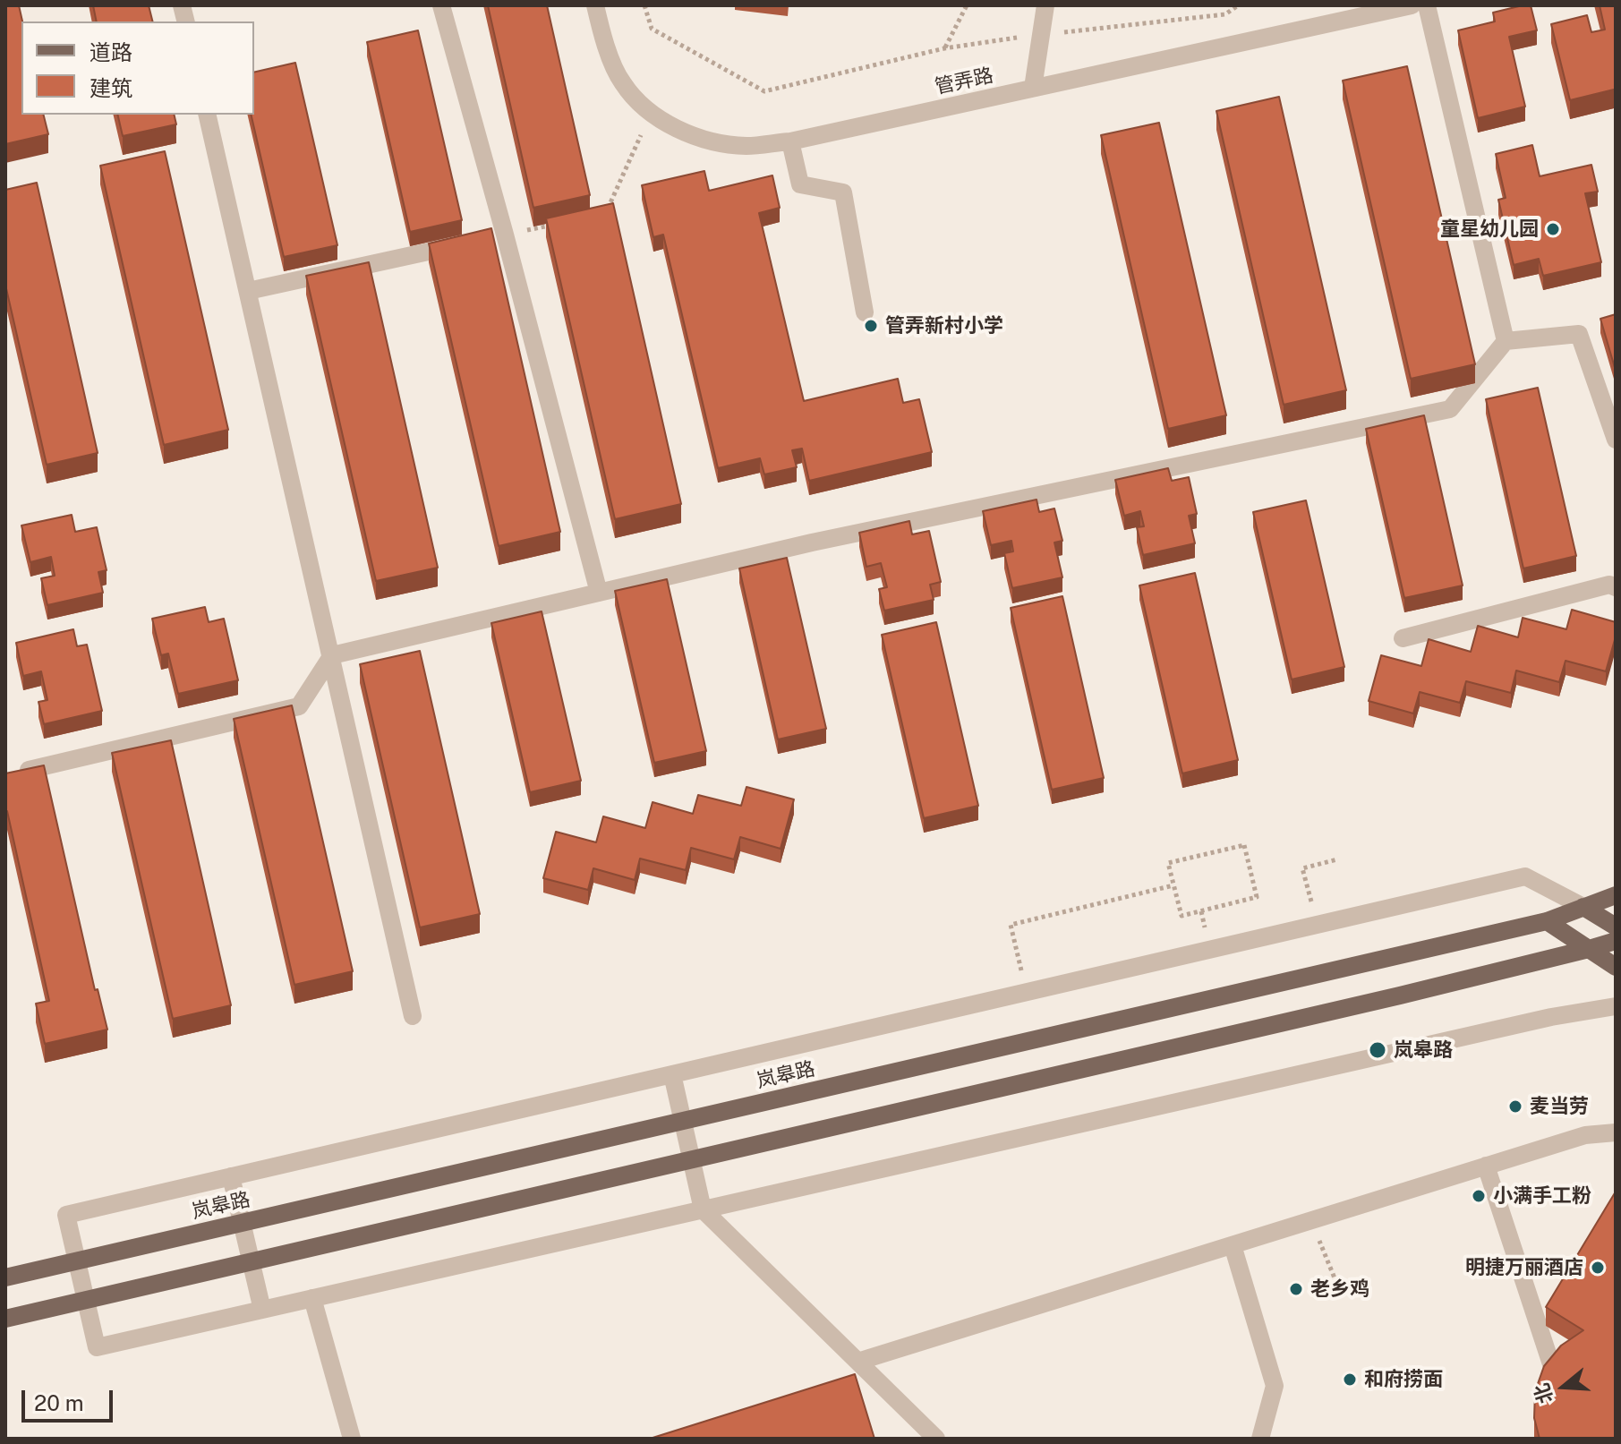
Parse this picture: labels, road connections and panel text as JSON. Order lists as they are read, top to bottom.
{
  "streets": {
    "main road": ["岚皋路"],
    "street": ["管弄路"]
  },
  "places": [
    "童星幼儿园",
    "管弄新村小学",
    "岚皋路",
    "麦当劳",
    "小满手工粉",
    "明捷万丽酒店",
    "老乡鸡",
    "和府捞面"
  ],
  "legend": ["道路", "建筑"],
  "scale_bar": "20 m",
  "north": "left"
}
